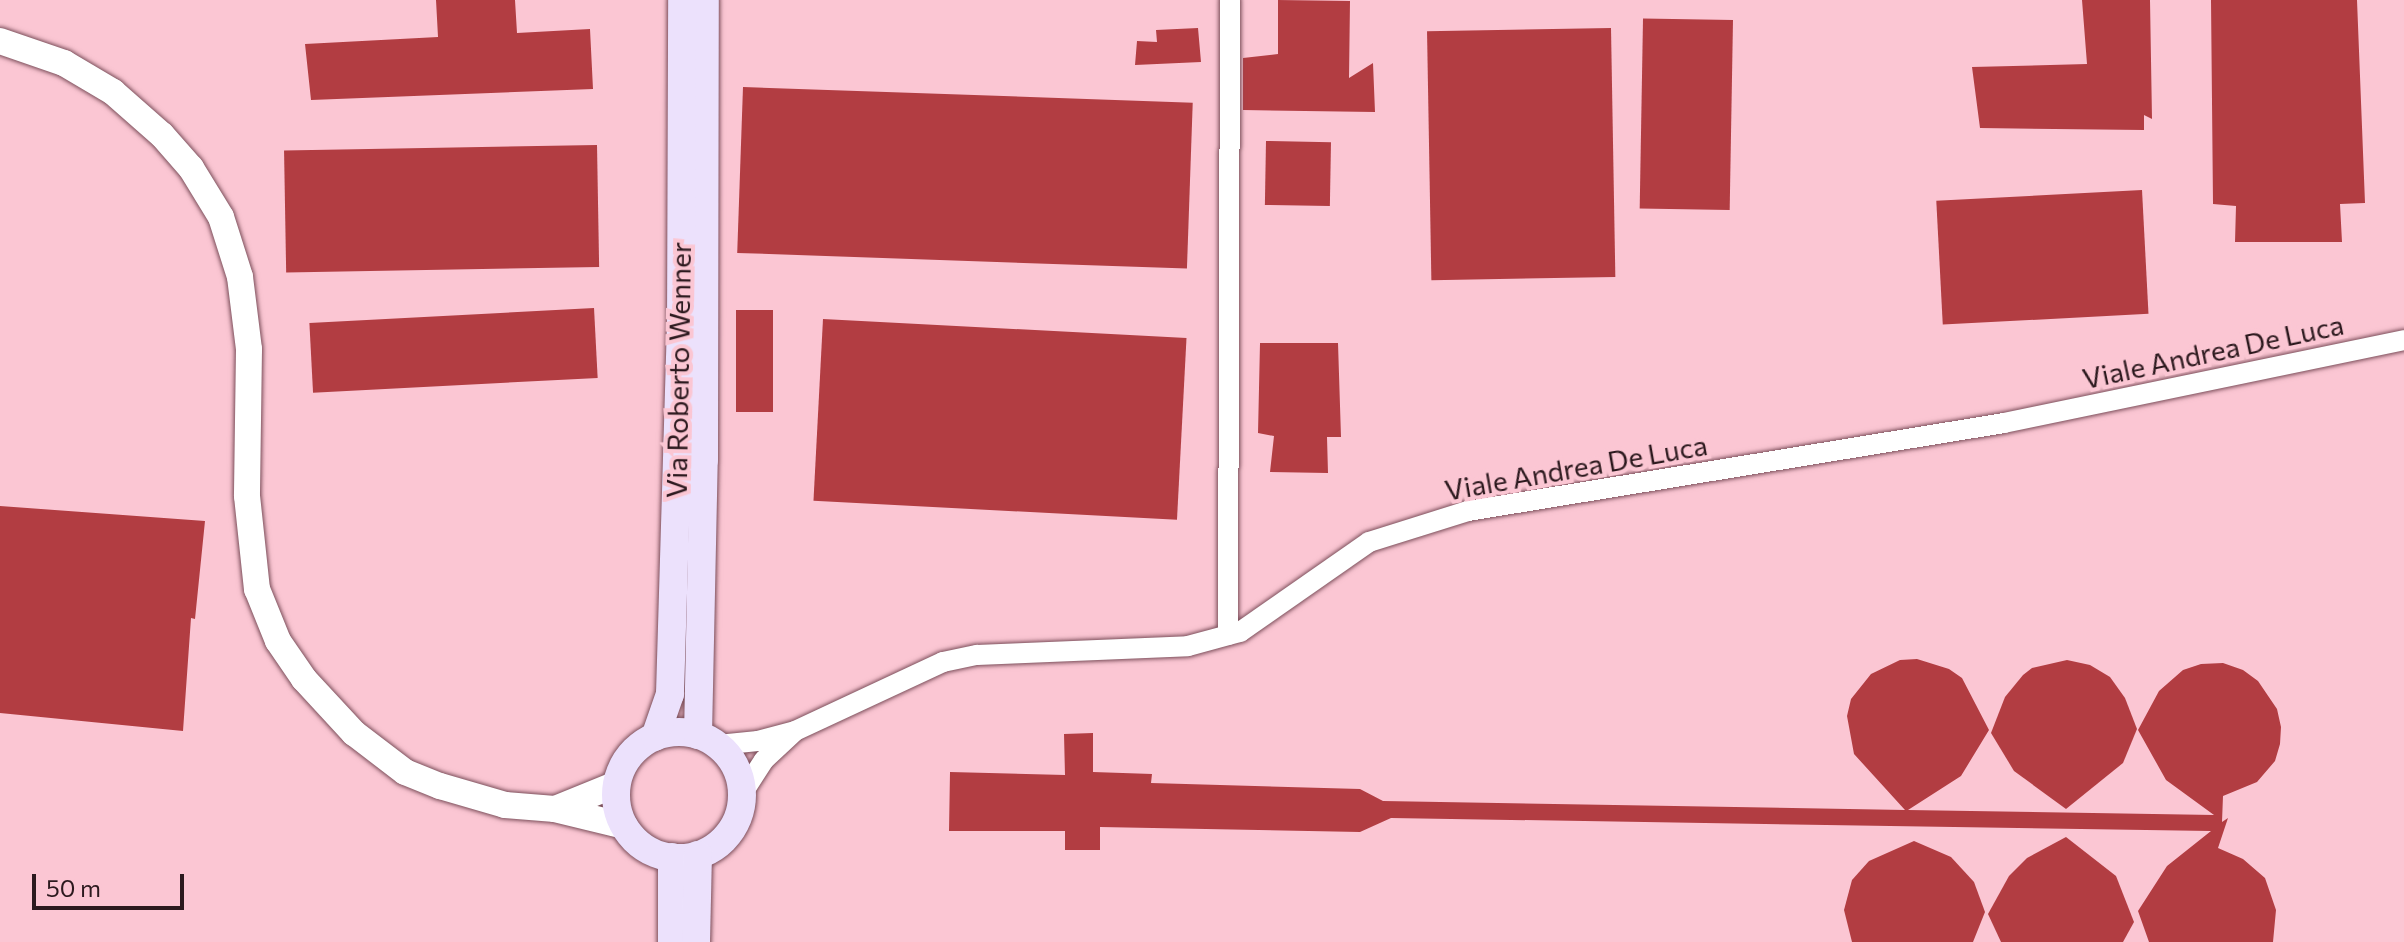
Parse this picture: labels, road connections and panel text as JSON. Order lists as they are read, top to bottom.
{
  "streets": {
    "main road": ["Via Roberto Wenner"],
    "street": ["Viale Andrea De Luca"]
  },
  "scale_bar": "50 m"
}
